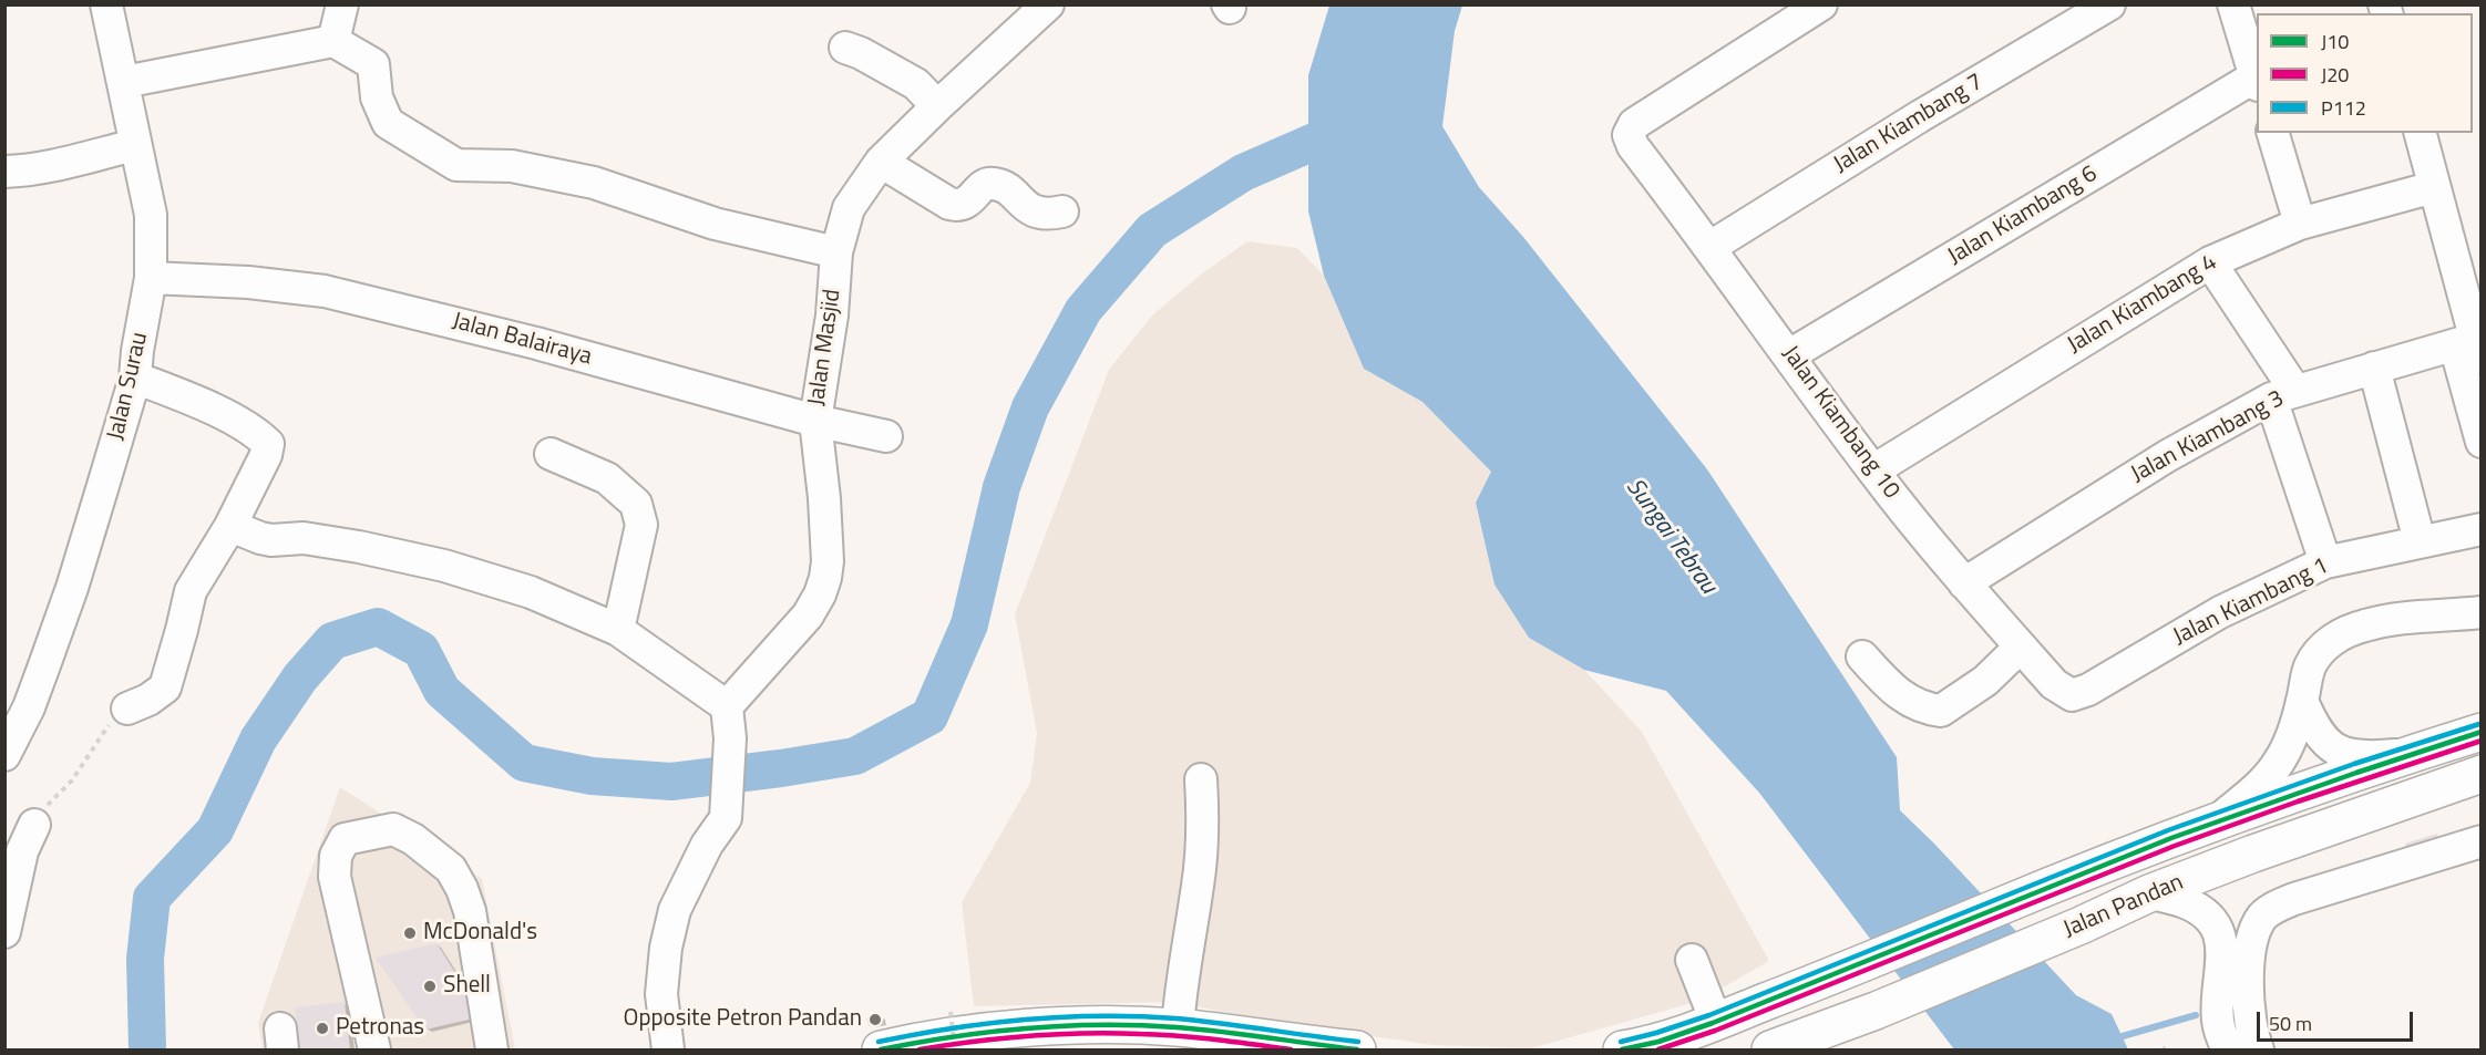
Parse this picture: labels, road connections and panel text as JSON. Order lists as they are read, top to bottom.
{
  "streets": {
    "highway": ["Jalan Pandan"],
    "street": [
      "Jalan Kiambang 7",
      "Jalan Kiambang 6",
      "Jalan Kiambang 4",
      "Jalan Balairaya",
      "Jalan Masjid",
      "Jalan Surau",
      "Jalan Kiambang 10",
      "Jalan Kiambang 3",
      "Jalan Kiambang 1"
    ]
  },
  "crossings": [
    ["Jalan Kiambang 7", "Jalan Kiambang 10"],
    ["Jalan Kiambang 6", "Jalan Kiambang 10"],
    ["Jalan Kiambang 4", "Jalan Kiambang 10"],
    ["Jalan Balairaya", "Jalan Masjid"],
    ["Jalan Balairaya", "Jalan Surau"],
    ["Jalan Kiambang 10", "Jalan Kiambang 3"],
    ["Jalan Kiambang 10", "Jalan Kiambang 1"]
  ],
  "water": ["Sungai Tebrau"],
  "places": [
    "McDonald's",
    "Shell",
    "Opposite Petron Pandan",
    "Petronas"
  ],
  "lines": ["transit line P112", "transit line J10", "transit line J20"],
  "legend": ["J10", "J20", "P112"],
  "scale_bar": "50 m"
}
